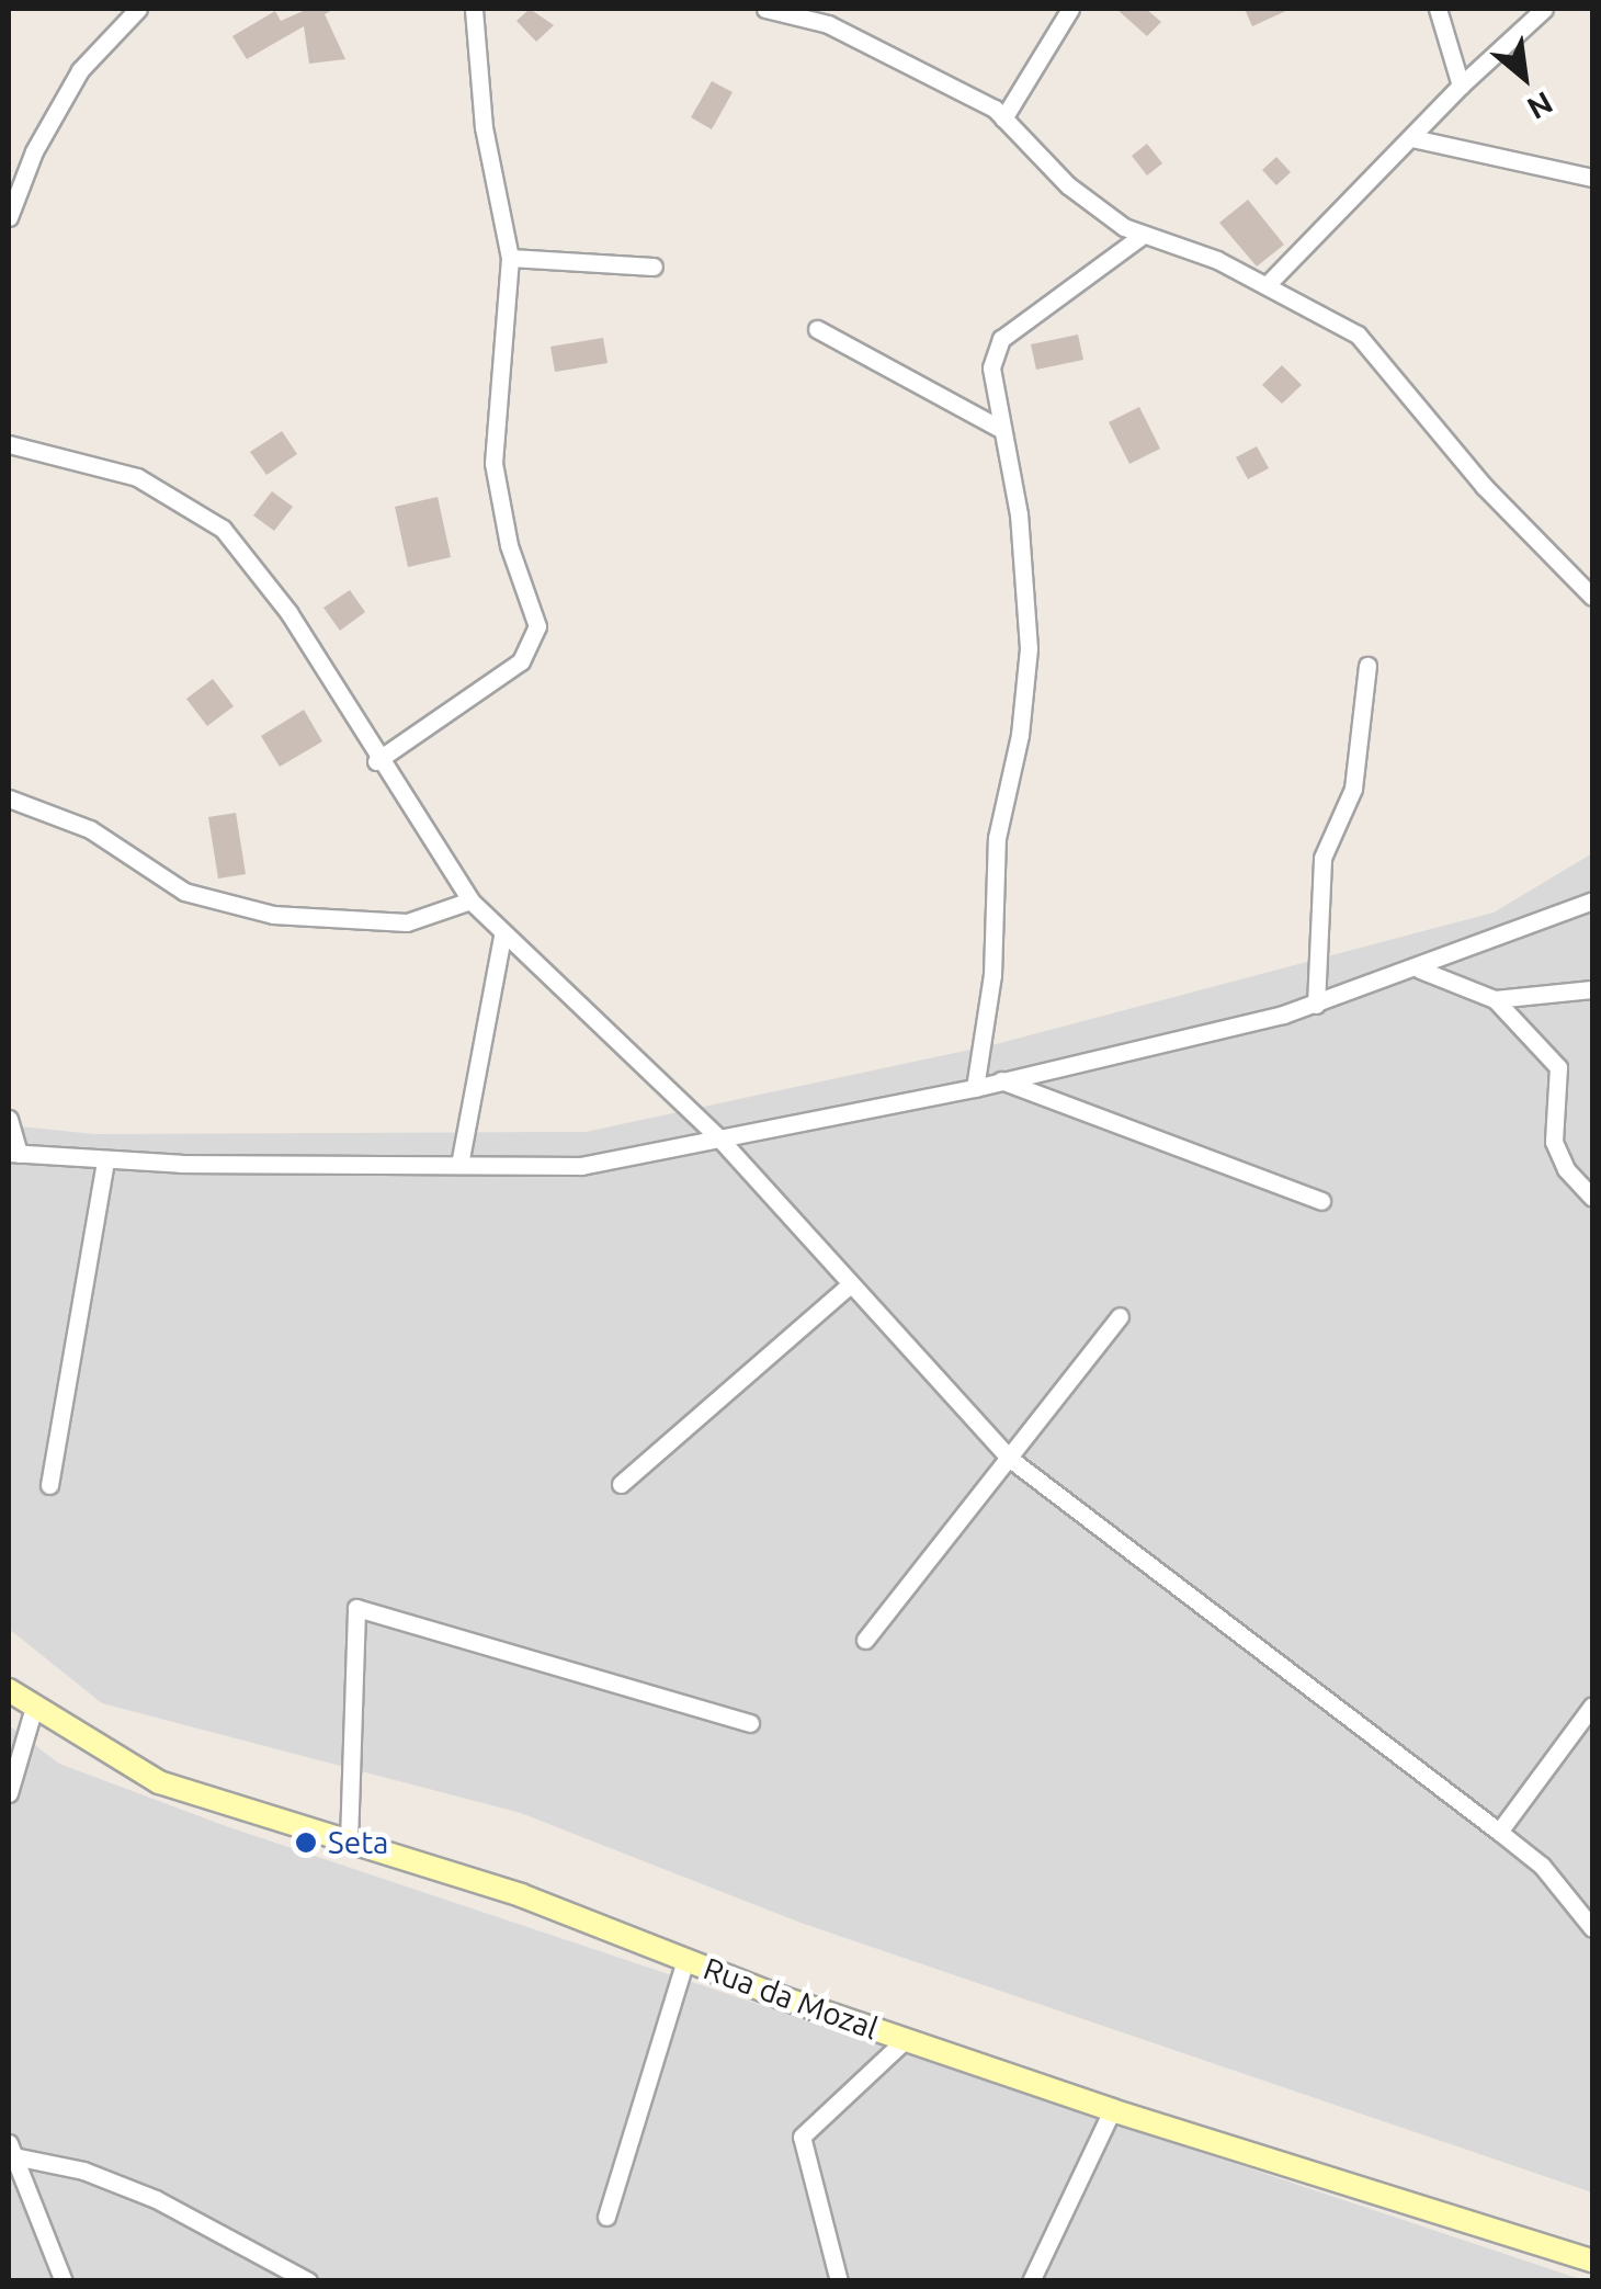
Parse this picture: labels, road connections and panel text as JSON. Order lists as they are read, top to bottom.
{
  "streets": {
    "main road": ["Rua da Mozal"]
  },
  "places": ["Seta"],
  "north": "bottom right"
}
